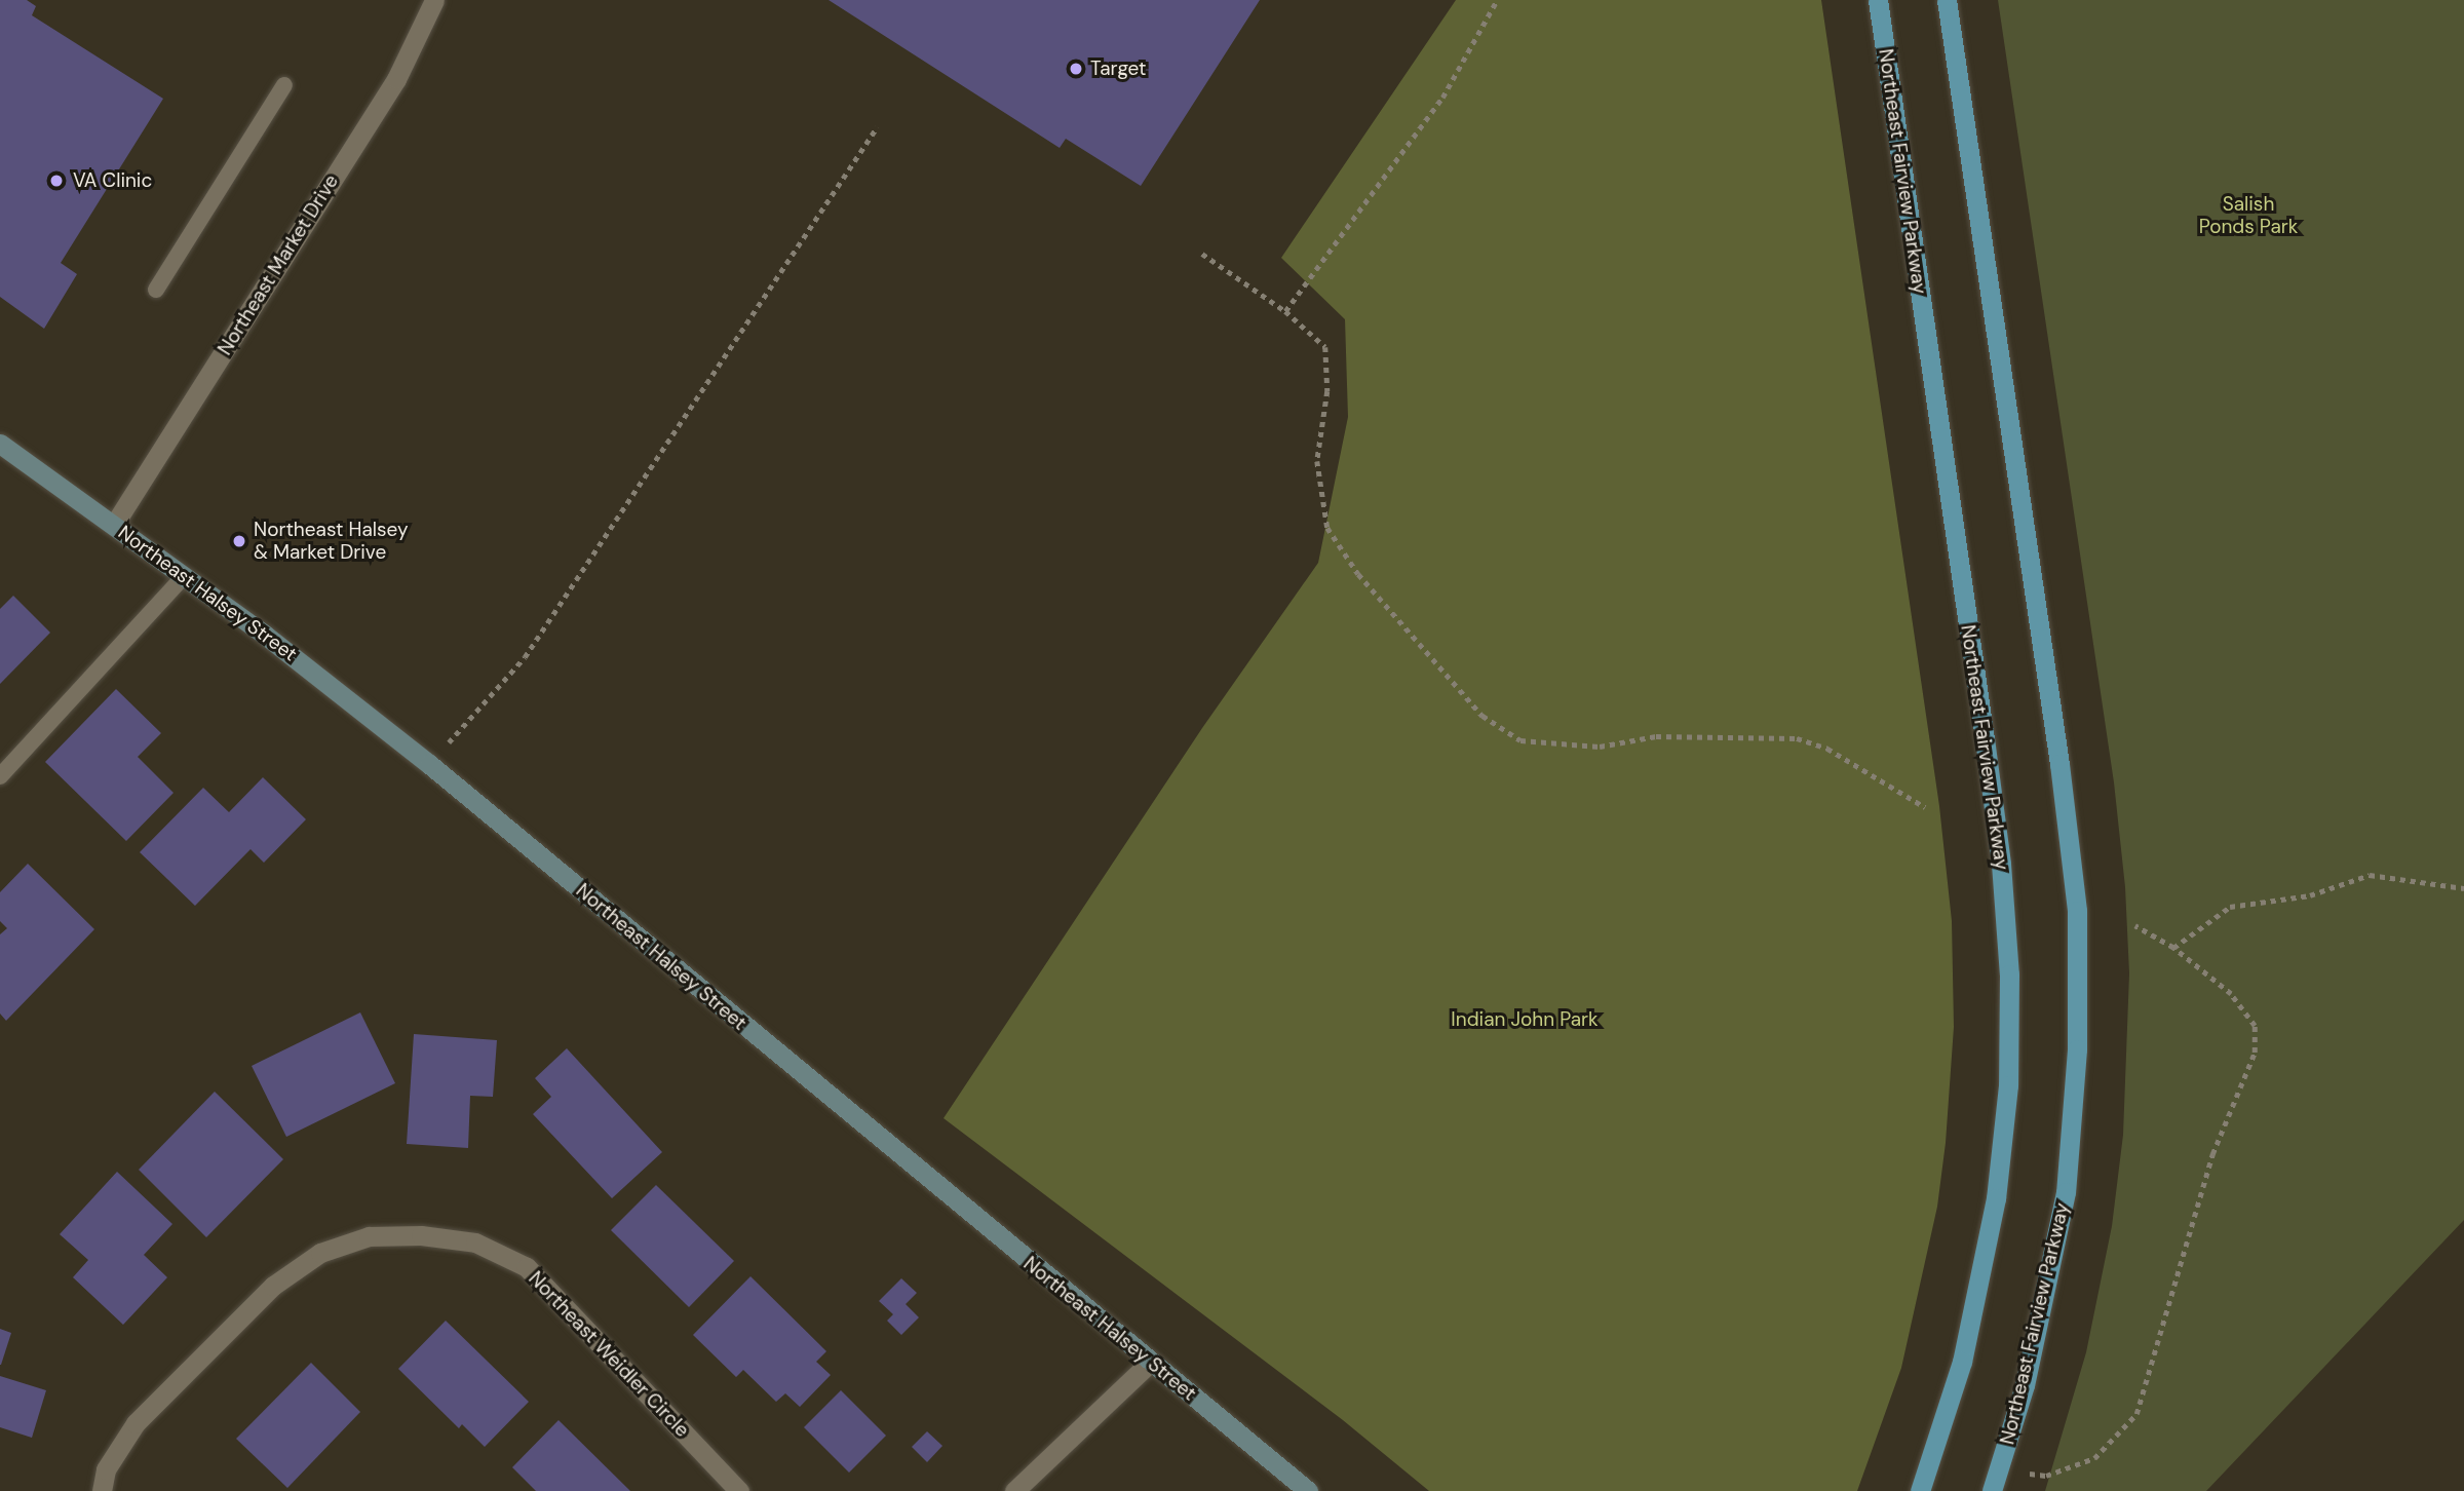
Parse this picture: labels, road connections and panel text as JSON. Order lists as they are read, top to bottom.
{
  "streets": {
    "main road": ["Northeast Fairview Parkway", "Northeast Halsey Street"],
    "street": ["Northeast Market Drive", "Northeast Weidler Circle"]
  },
  "crossings": [
    ["Northeast Market Drive", "Northeast Halsey Street"]
  ],
  "parks": ["Salish Ponds Park", "Indian John Park"],
  "places": ["Target", "VA Clinic", "Northeast Halsey & Market Drive"]
}
